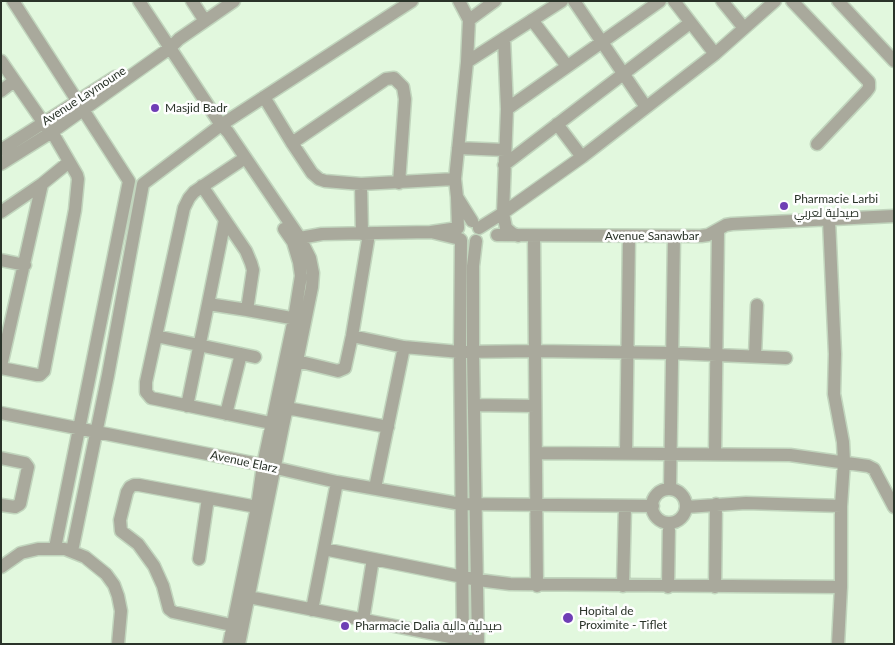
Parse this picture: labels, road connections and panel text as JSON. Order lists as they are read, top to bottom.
{
  "streets": {
    "street": ["Avenue Laymoune", "Avenue Sanawbar", "Avenue Elarz"]
  },
  "places": [
    "Masjid Badr",
    "Pharmacie Larbi صيدلية لعربي",
    "Hopital de Proximite - Tiflet",
    "Pharmacie Dalia صيدلية دالية"
  ]
}
